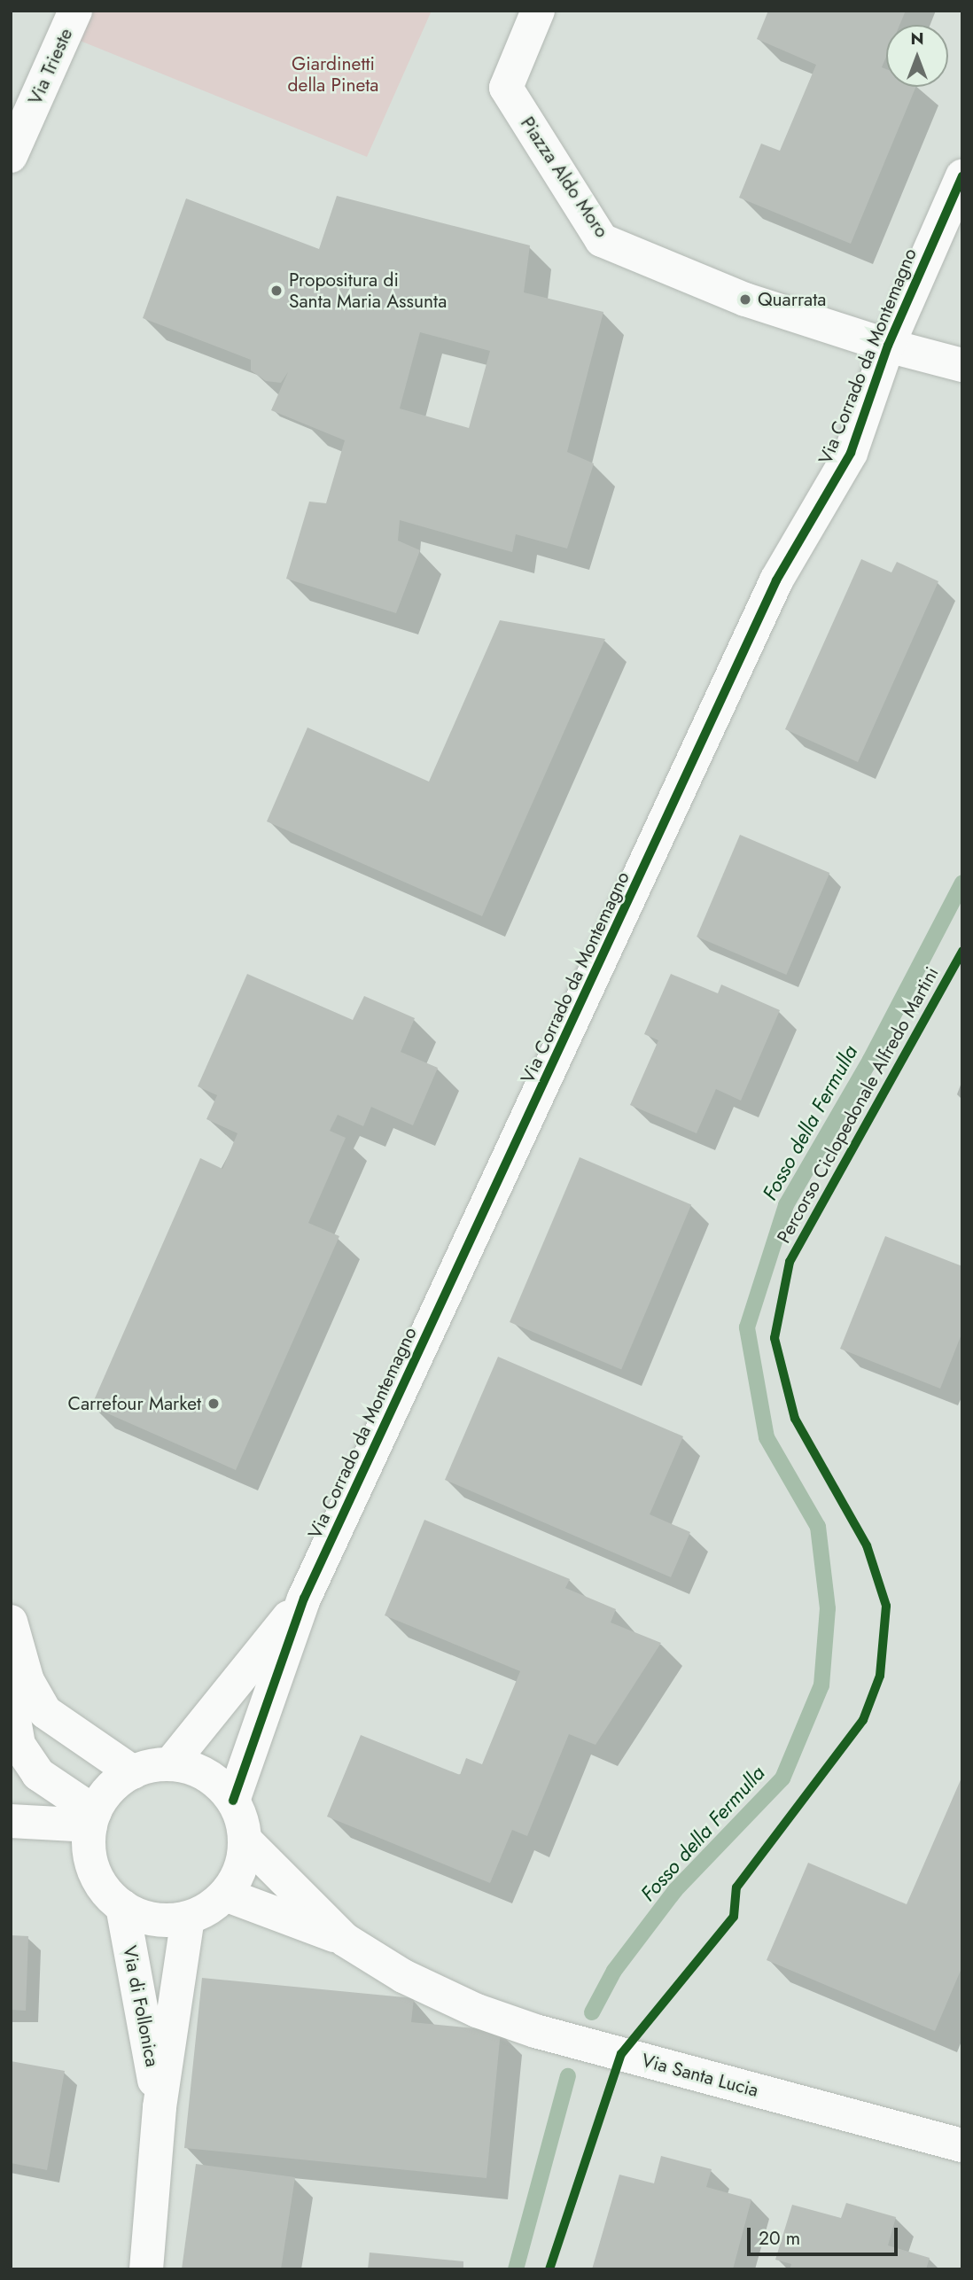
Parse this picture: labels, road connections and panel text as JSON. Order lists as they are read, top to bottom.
{
  "streets": {
    "street": [
      "Via Trieste",
      "Piazza Aldo Moro",
      "Via Corrado da Montemagno",
      "Via di Follonica",
      "Via Santa Lucia"
    ],
    "cycle path": ["Percorso Ciclopedonale Alfredo Martini"]
  },
  "crossings": [
    ["Piazza Aldo Moro", "Via Corrado da Montemagno"],
    ["Via Corrado da Montemagno", "Via di Follonica"],
    ["Via Corrado da Montemagno", "Via Santa Lucia"],
    ["Via di Follonica", "Via Santa Lucia"]
  ],
  "water": ["Fosso della Fermulla"],
  "parks": ["Giardinetti della Pineta"],
  "places": ["Propositura di Santa Maria Assunta", "Quarrata", "Carrefour Market"],
  "scale_bar": "20 m",
  "north": "top"
}
